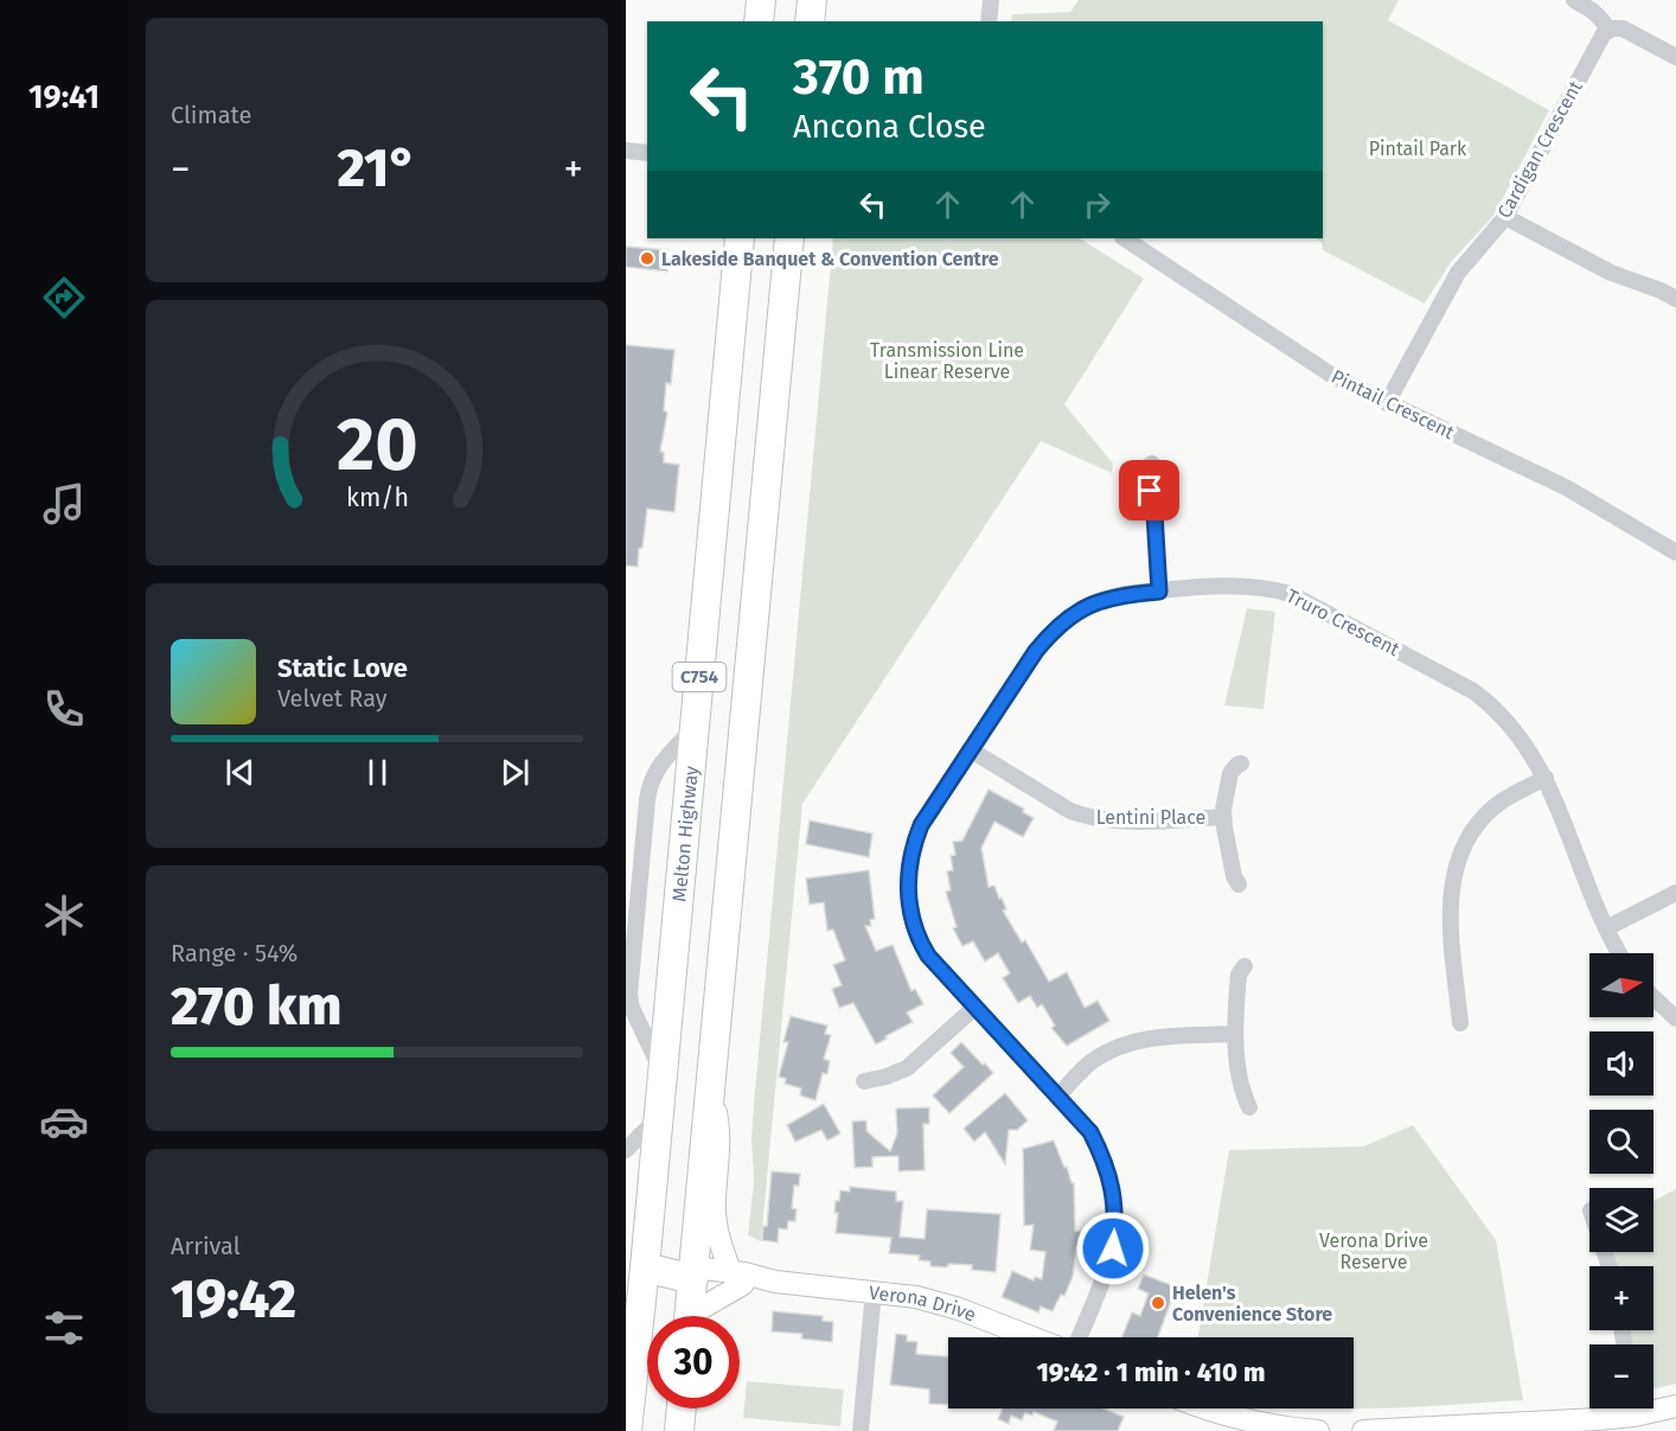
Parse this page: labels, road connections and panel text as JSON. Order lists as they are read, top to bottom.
{
  "streets": {
    "highway": ["C754", "Melton Highway"],
    "street": [
      "Cardigan Crescent",
      "Pintail Crescent",
      "Truro Crescent",
      "Lentini Place",
      "Verona Drive"
    ]
  },
  "crossings": [
    ["Cardigan Crescent", "Pintail Crescent"],
    ["Truro Crescent", "Lentini Place"],
    ["C754", "Verona Drive"]
  ],
  "parks": ["Pintail Park", "Transmission Line Linear Reserve", "Verona Drive Reserve"],
  "places": ["Lakeside Banquet & Convention Centre", "Helen's Convenience Store"],
  "north": "right",
  "page": {
    "tabs": "19:41",
    "tile": [
      "Climate",
      ["Range · 54%", "270 km"],
      ["Arrival", "19:42"]
    ],
    "turn": ["370 m", "Ancona Close"],
    "heat": ["−", "21°", "+"],
    "song": ["Static Love", "Velvet Ray"],
    "map_buttons": ["+", "−"],
    "limit": "30",
    "trip": "19:42 · 1 min · 410 m",
    "gauge": ["20", "km/h"]
  }
}
